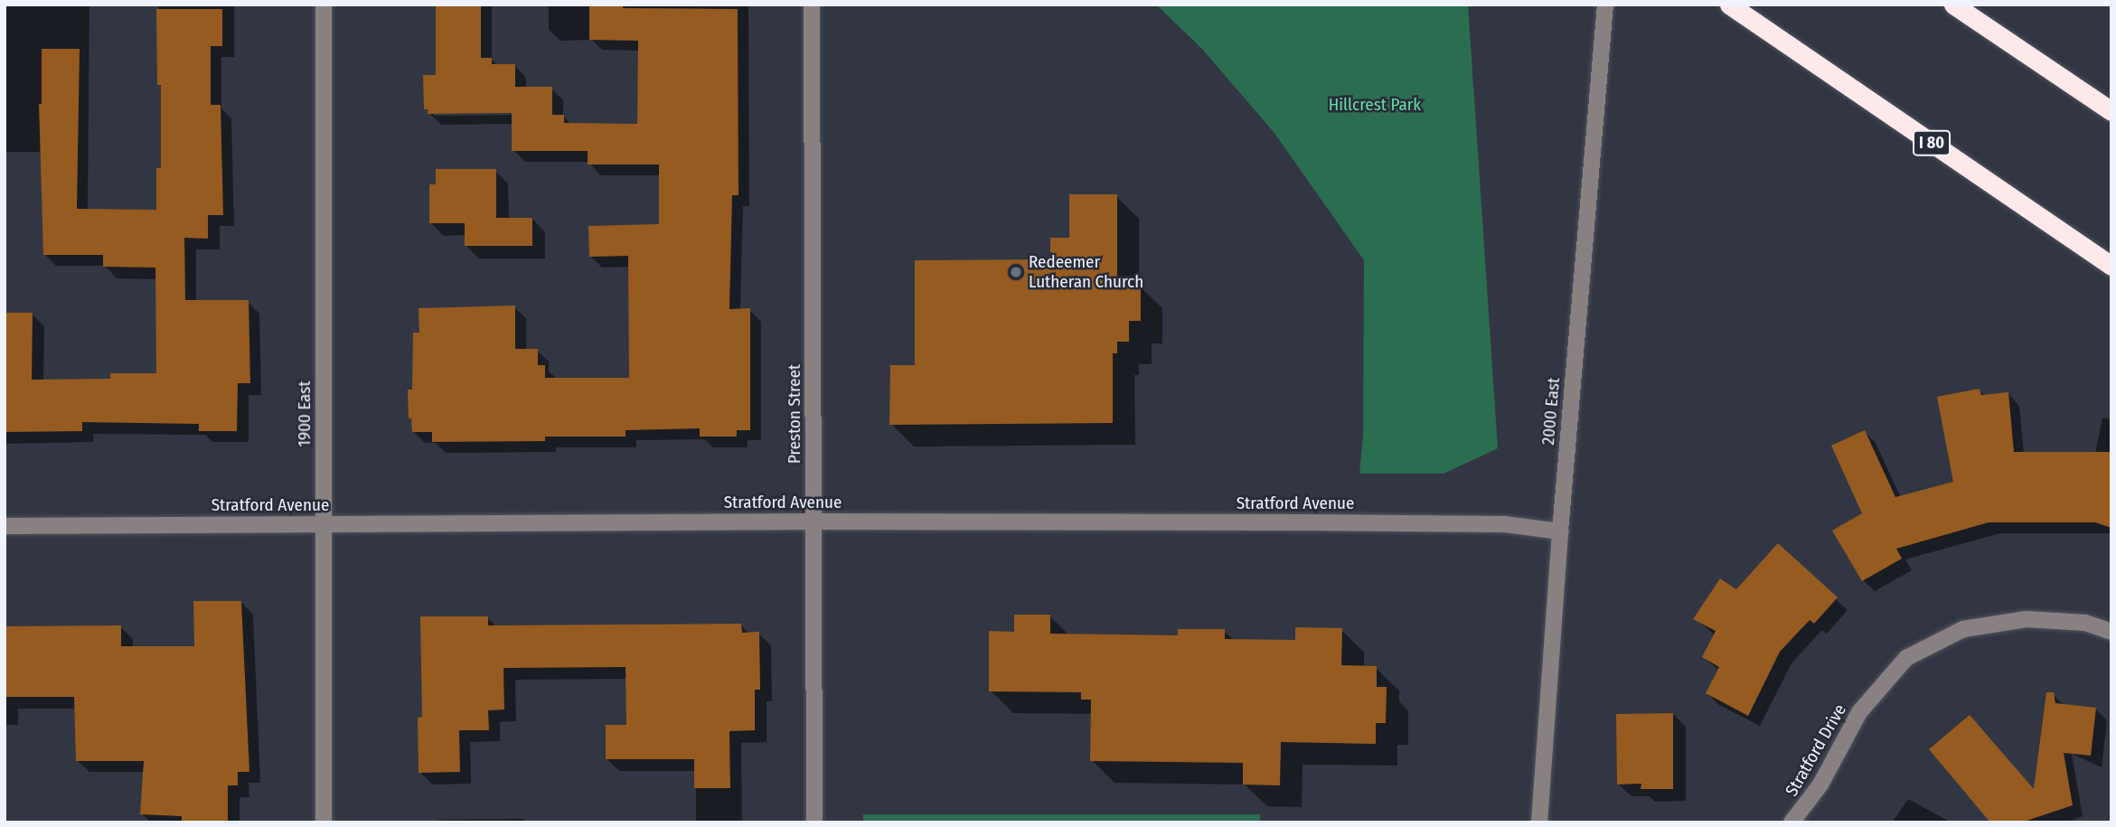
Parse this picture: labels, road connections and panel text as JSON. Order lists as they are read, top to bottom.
{
  "streets": {
    "highway": ["I 80"],
    "street": [
      "2000 East",
      "1900 East",
      "Preston Street",
      "Stratford Avenue",
      "Stratford Drive"
    ]
  },
  "crossings": [
    ["2000 East", "Stratford Avenue"],
    ["1900 East", "Stratford Avenue"],
    ["Preston Street", "Stratford Avenue"]
  ],
  "parks": ["Hillcrest Park"],
  "places": ["Redeemer Lutheran Church"]
}
